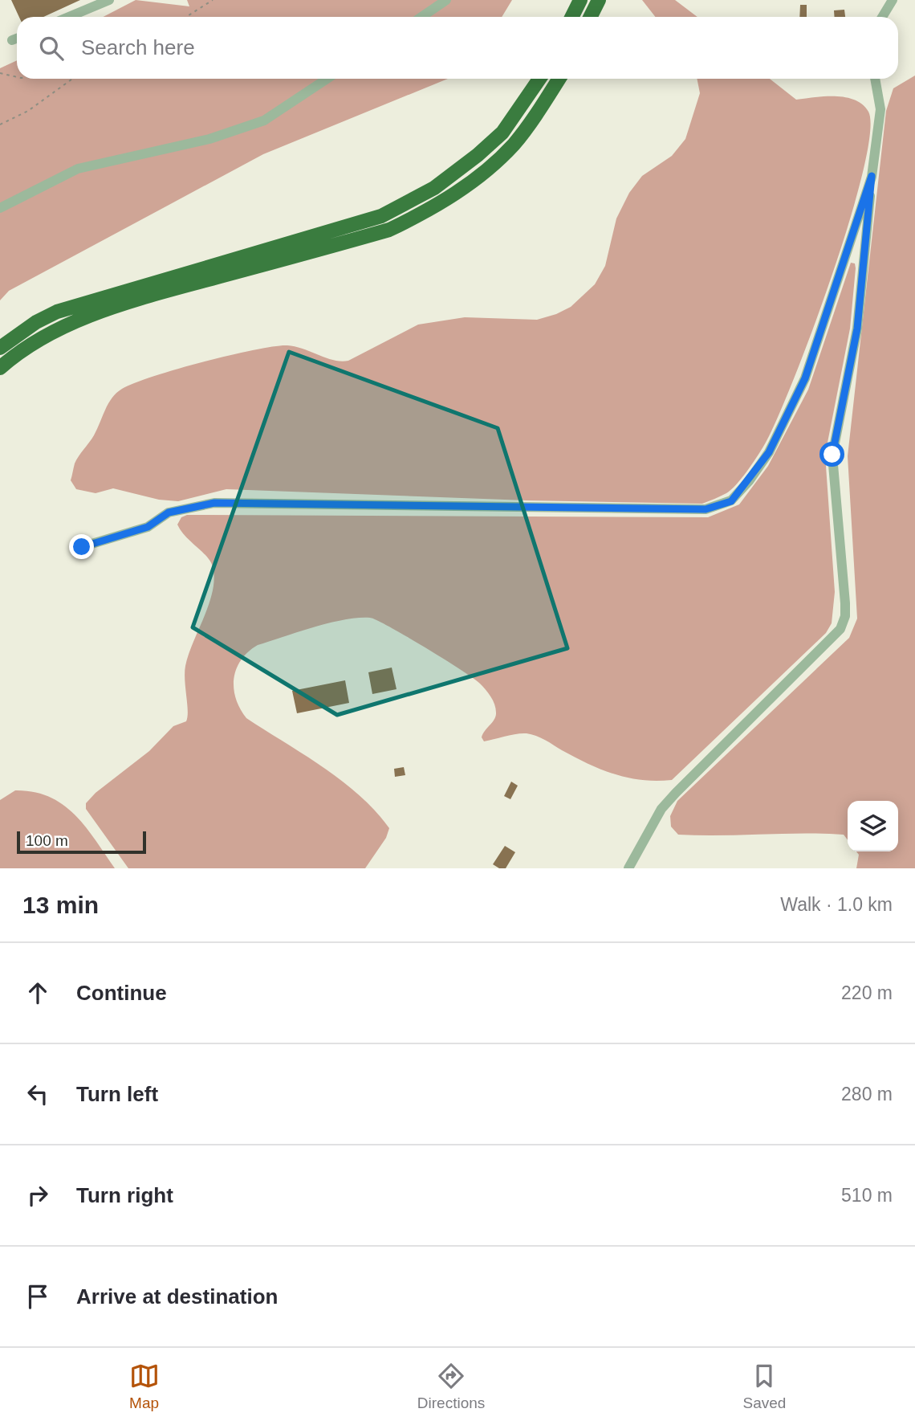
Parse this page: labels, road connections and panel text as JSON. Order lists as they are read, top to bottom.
{
  "scale_bar": "100 m",
  "page": {
    "search": "Search here",
    "scale": "100 m",
    "heading": ["13 min", "Walk · 1.0 km"],
    "list": [
      ["Continue", "220 m"],
      ["Turn left", "280 m"],
      ["Turn right", "510 m"],
      "Arrive at destination"
    ],
    "nav": ["Map", "Directions", "Saved"]
  }
}
